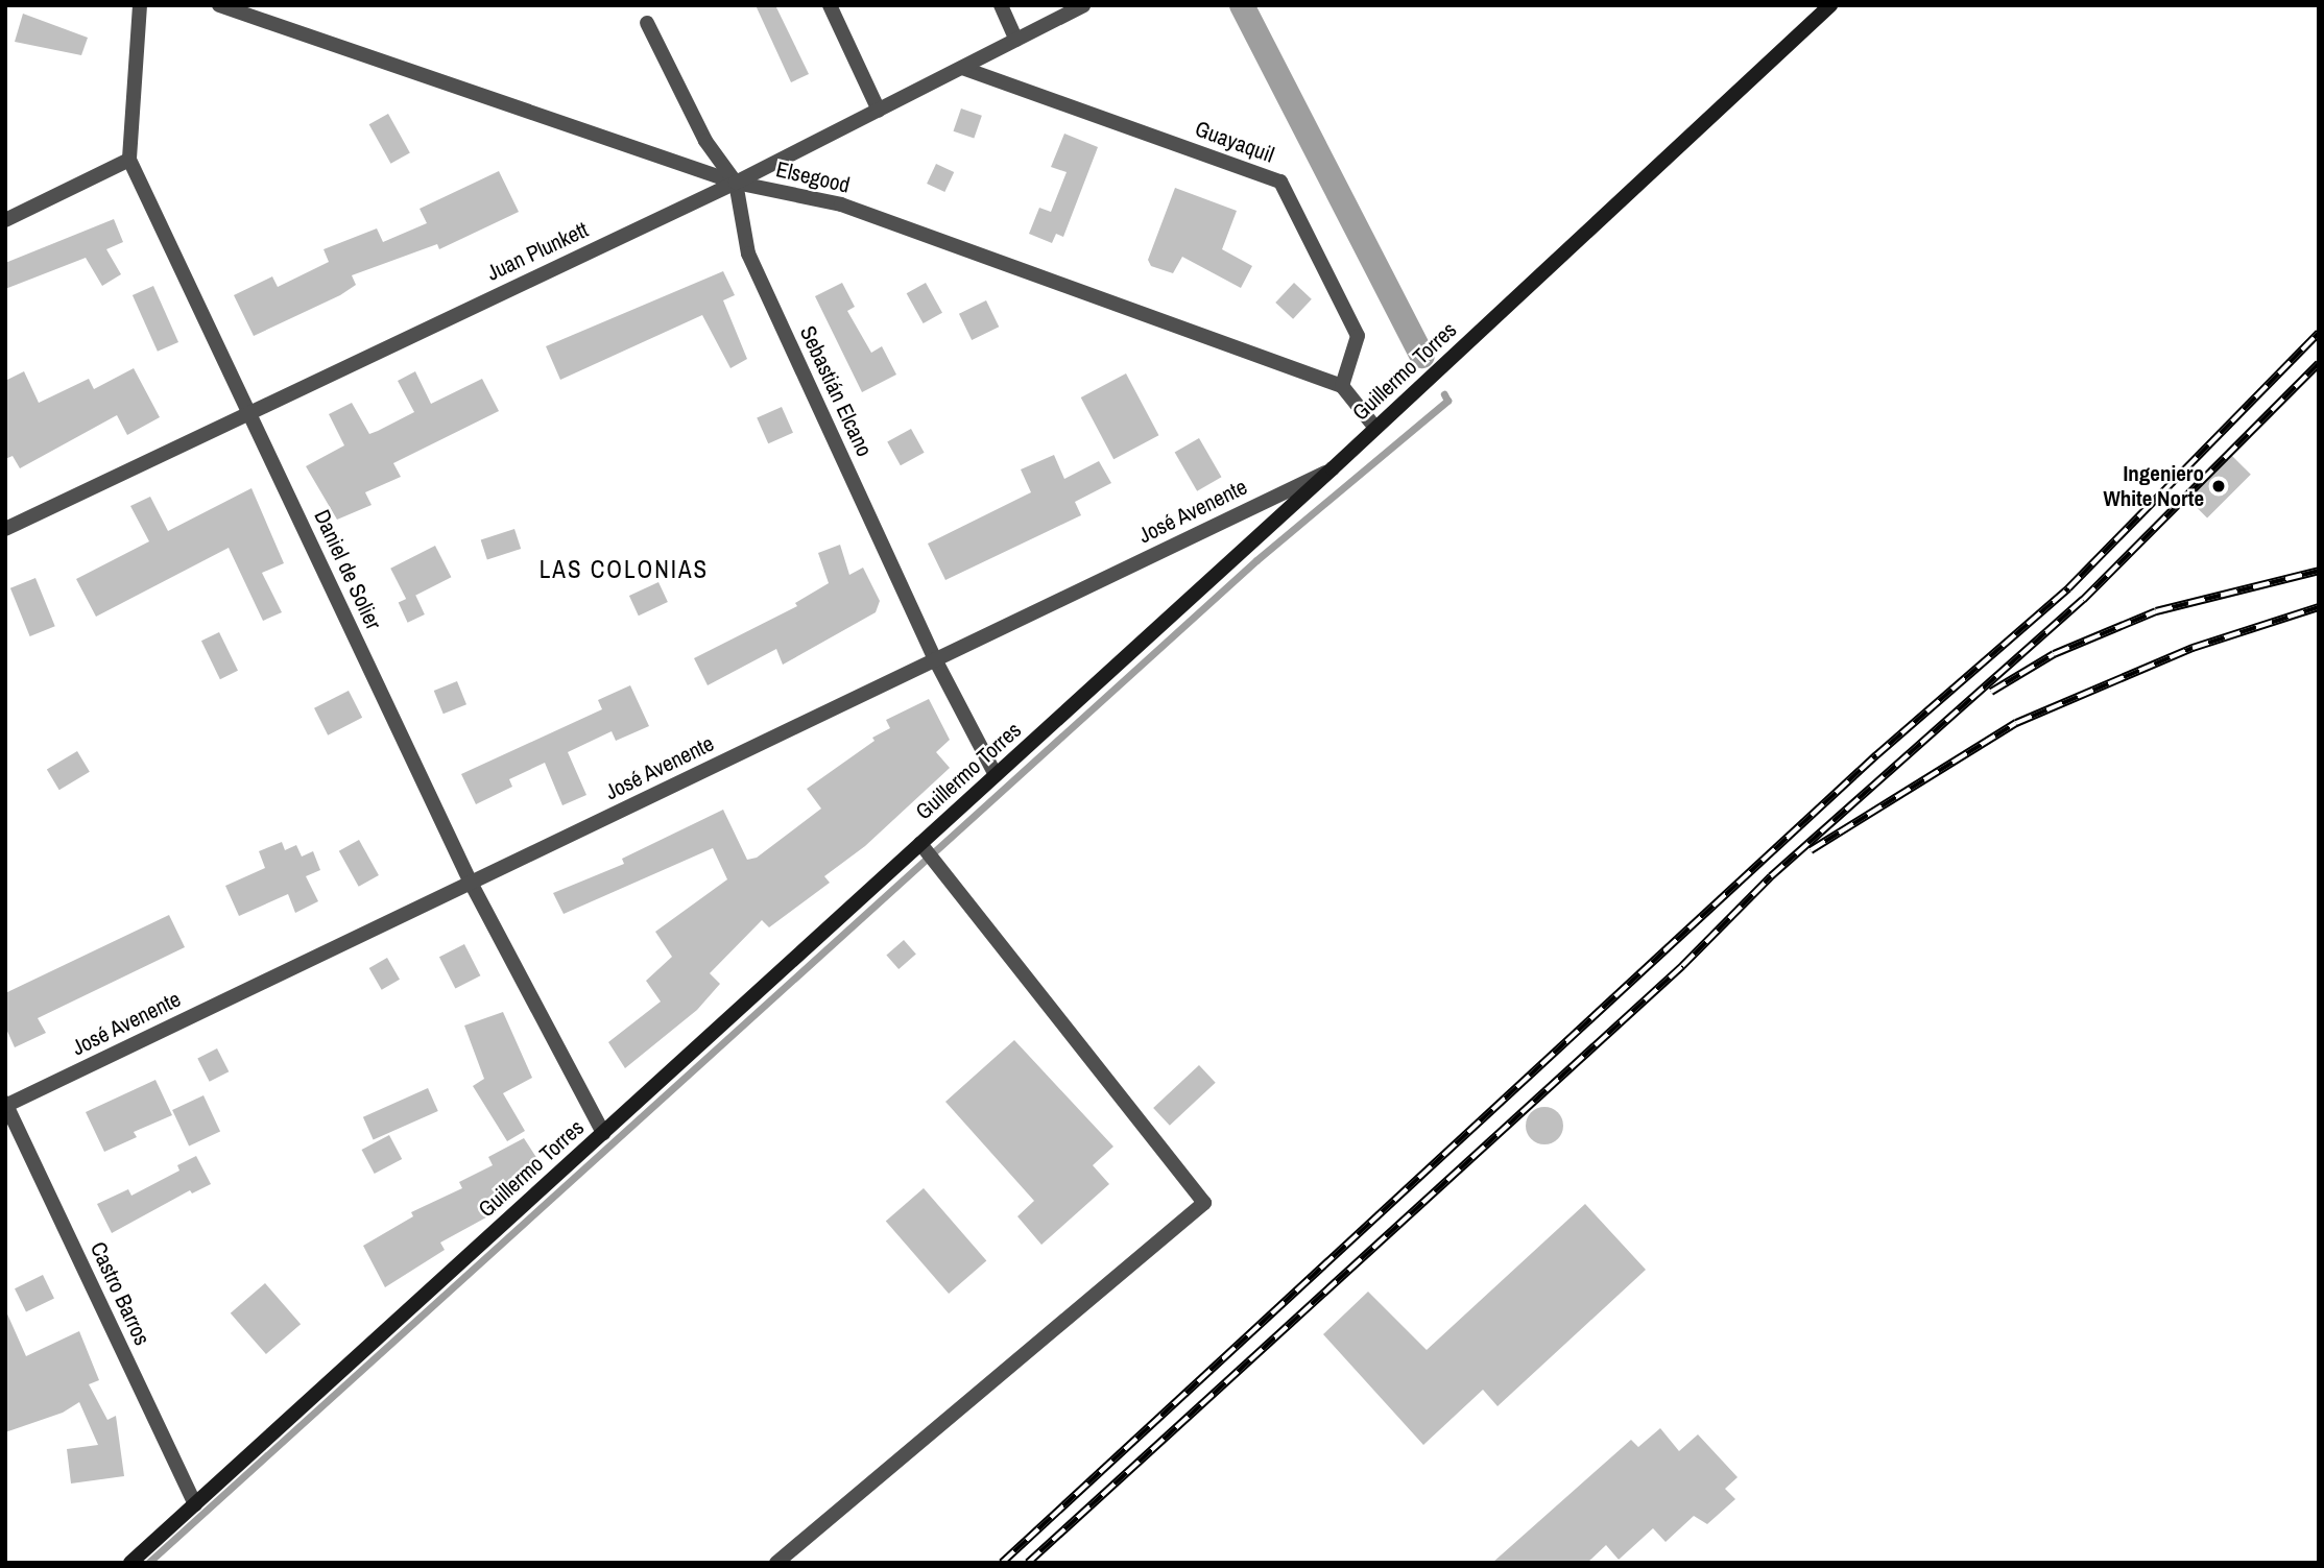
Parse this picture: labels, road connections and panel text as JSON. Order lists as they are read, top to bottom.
{
  "streets": {
    "main road": ["Guillermo Torres"],
    "street": [
      "Guayaquil",
      "Elsegood",
      "Juan Plunkett",
      "Sebastián Elcano",
      "José Avenente",
      "Daniel de Solier",
      "Castro Barros"
    ]
  },
  "crossings": [
    ["Guayaquil", "Elsegood"],
    ["Guayaquil", "Juan Plunkett"],
    ["Elsegood", "Juan Plunkett"],
    ["Elsegood", "Sebastián Elcano"],
    ["Juan Plunkett", "Sebastián Elcano"],
    ["Juan Plunkett", "Daniel de Solier"],
    ["Guillermo Torres", "Sebastián Elcano"],
    ["Guillermo Torres", "José Avenente"],
    ["Guillermo Torres", "Daniel de Solier"],
    ["Guillermo Torres", "Castro Barros"],
    ["Sebastián Elcano", "José Avenente"],
    ["José Avenente", "Daniel de Solier"],
    ["José Avenente", "Castro Barros"]
  ],
  "districts": ["LAS COLONIAS"],
  "places": ["Ingeniero White Norte"]
}
